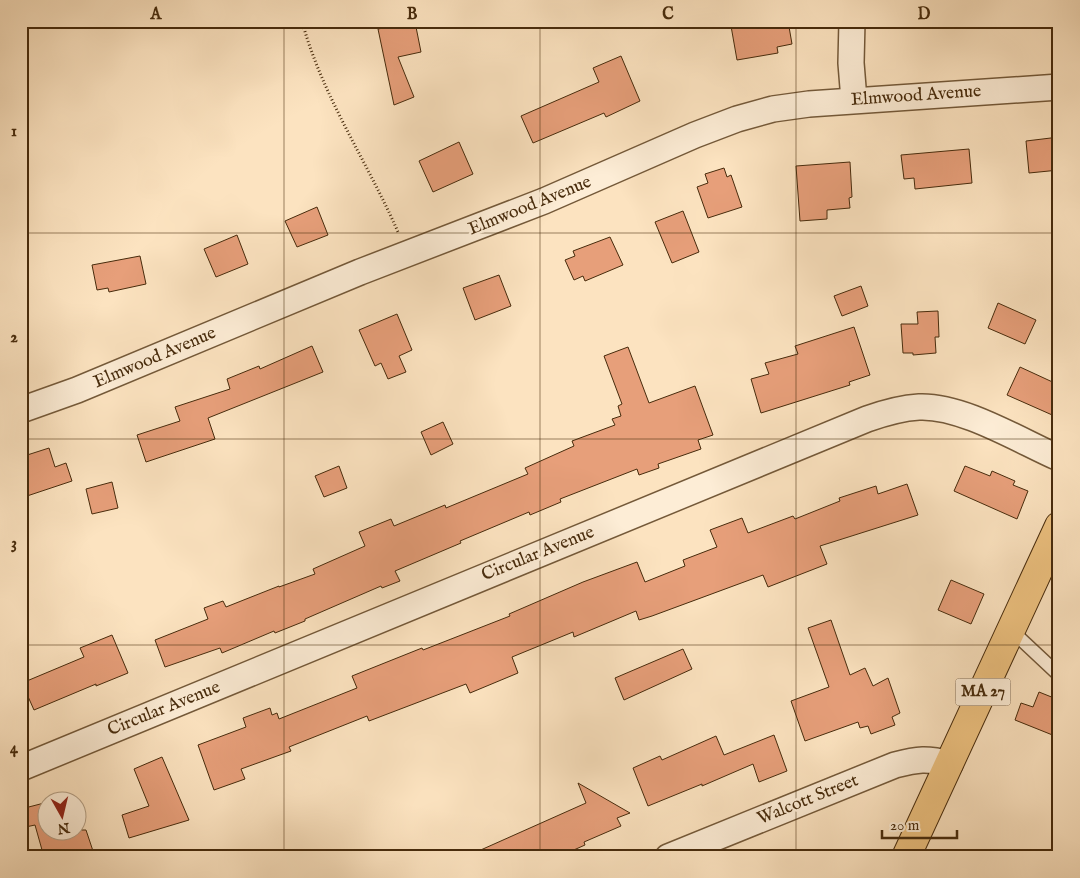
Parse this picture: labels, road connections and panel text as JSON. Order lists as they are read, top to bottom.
{
  "streets": {
    "main road": ["MA 27"],
    "street": ["Elmwood Avenue", "Circular Avenue", "Walcott Street"]
  },
  "crossings": [
    ["MA 27", "Walcott Street"]
  ],
  "scale_bar": "20 m",
  "north": "bottom",
  "grid": {
    "columns": [
      "A",
      "B",
      "C",
      "D"
    ],
    "rows": [
      "1",
      "2",
      "3",
      "4"
    ]
  }
}
